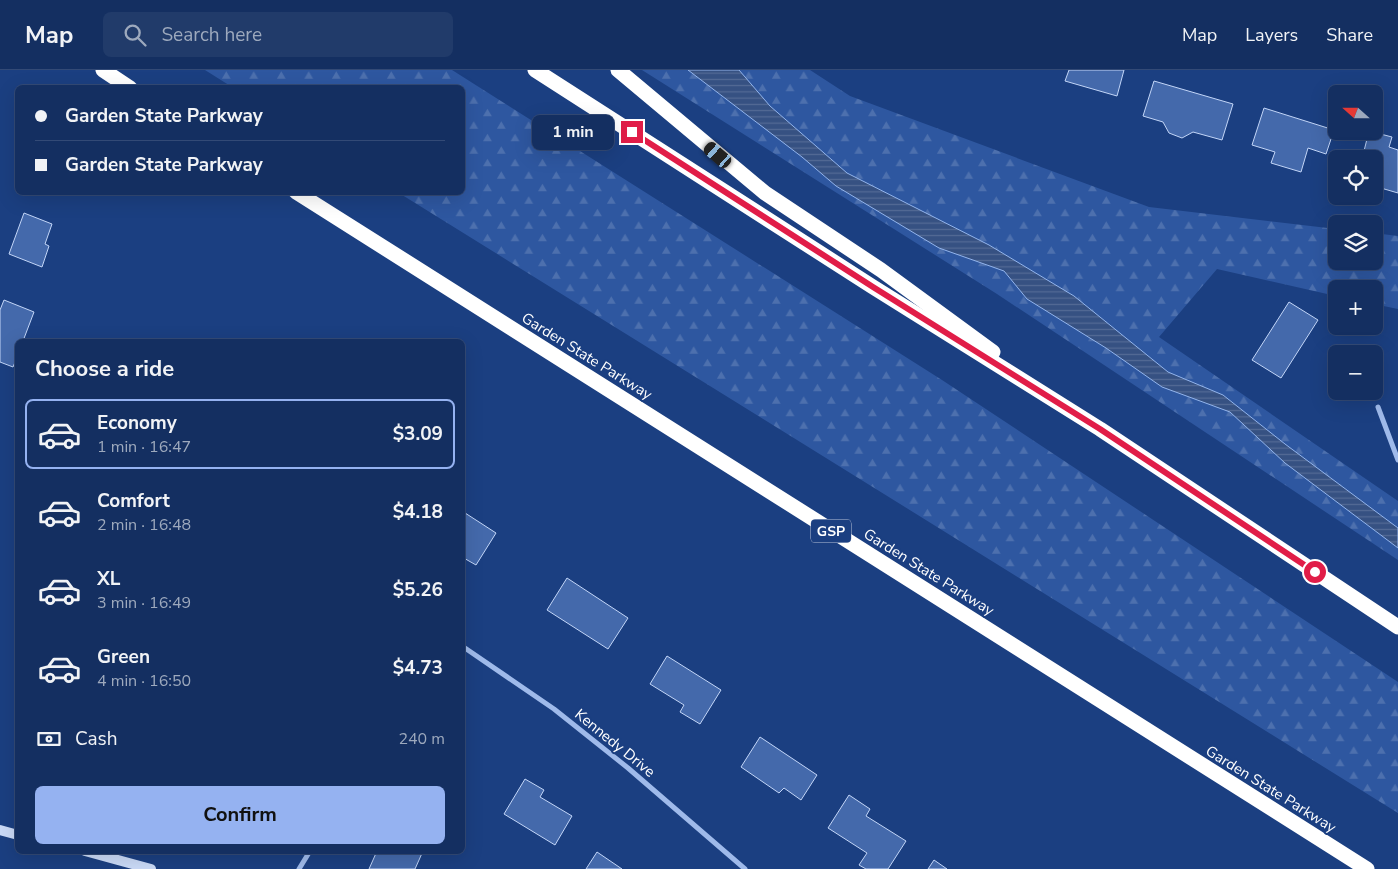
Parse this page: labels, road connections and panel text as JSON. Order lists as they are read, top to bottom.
{
  "streets": {
    "highway": ["Garden State Parkway", "GSP"],
    "street": ["Kennedy Drive"]
  },
  "north": "left",
  "page": {
    "header": "Map",
    "search": "Search here",
    "nav": ["Map", "Layers", "Share"],
    "map_buttons": ["+", "−"],
    "banner": ["Garden State Parkway", "Garden State Parkway"],
    "bubble": "1 min",
    "heading": "Choose a ride",
    "list": [
      {
        "name": "Economy",
        "note": "1 min · 16:47",
        "value": "$3.09"
      },
      {
        "name": "Comfort",
        "note": "2 min · 16:48",
        "value": "$4.18"
      },
      {
        "name": "XL",
        "note": "3 min · 16:49",
        "value": "$5.26"
      },
      {
        "name": "Green",
        "note": "4 min · 16:50",
        "value": "$4.73"
      }
    ],
    "pay": ["Cash", "240 m"],
    "buttons": "Confirm"
  }
}
